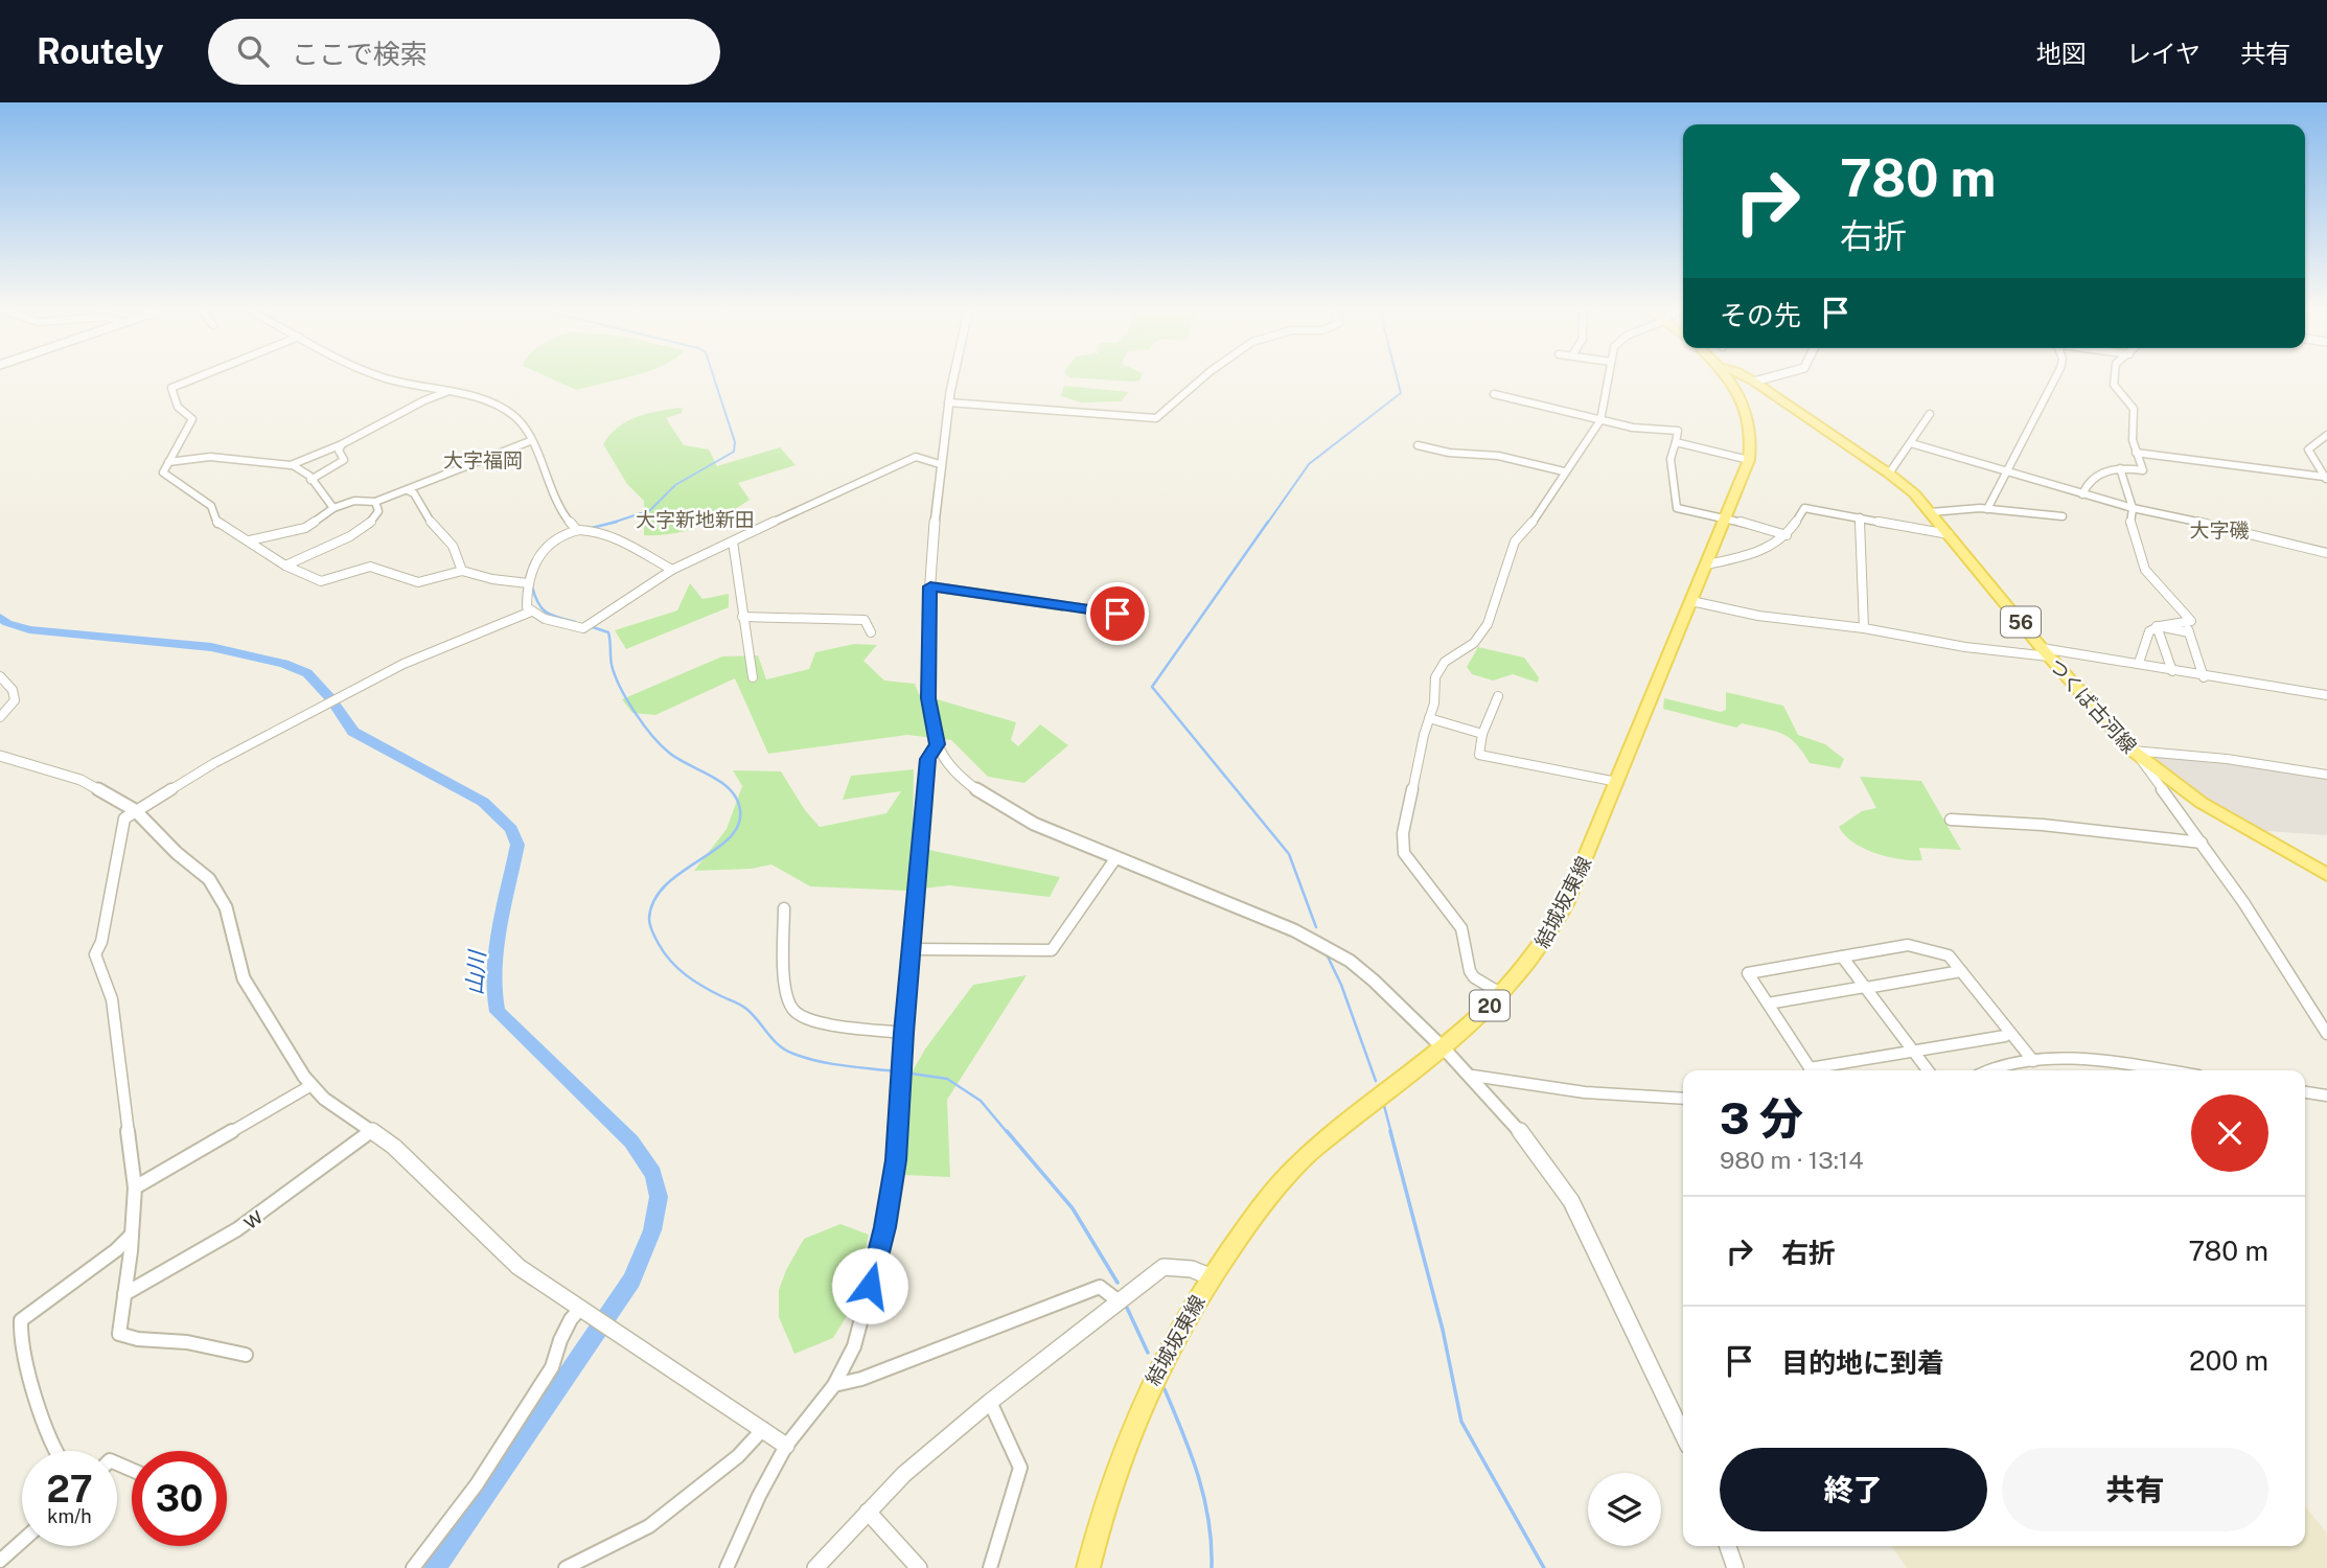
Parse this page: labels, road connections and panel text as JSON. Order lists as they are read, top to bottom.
{
  "streets": {
    "main road": [
      "56",
      "つくば古河線",
      "結城坂東線",
      "20"
    ],
    "street": ["w"]
  },
  "districts": ["大字福岡", "大字新地新田", "大字磯"],
  "water": ["山川"],
  "page": {
    "header": "Routely",
    "search": "ここで検索",
    "nav": ["地図", "レイヤ", "共有"],
    "turn": ["780 m", "右折"],
    "then": "その先",
    "heading": ["3 分", "980 m · 13:14"],
    "list": [
      {
        "name": "右折",
        "value": "780 m"
      },
      {
        "name": "目的地に到着",
        "value": "200 m"
      }
    ],
    "buttons": ["終了", "共有"],
    "speed": "27 km/h",
    "limit": "30"
  }
}
